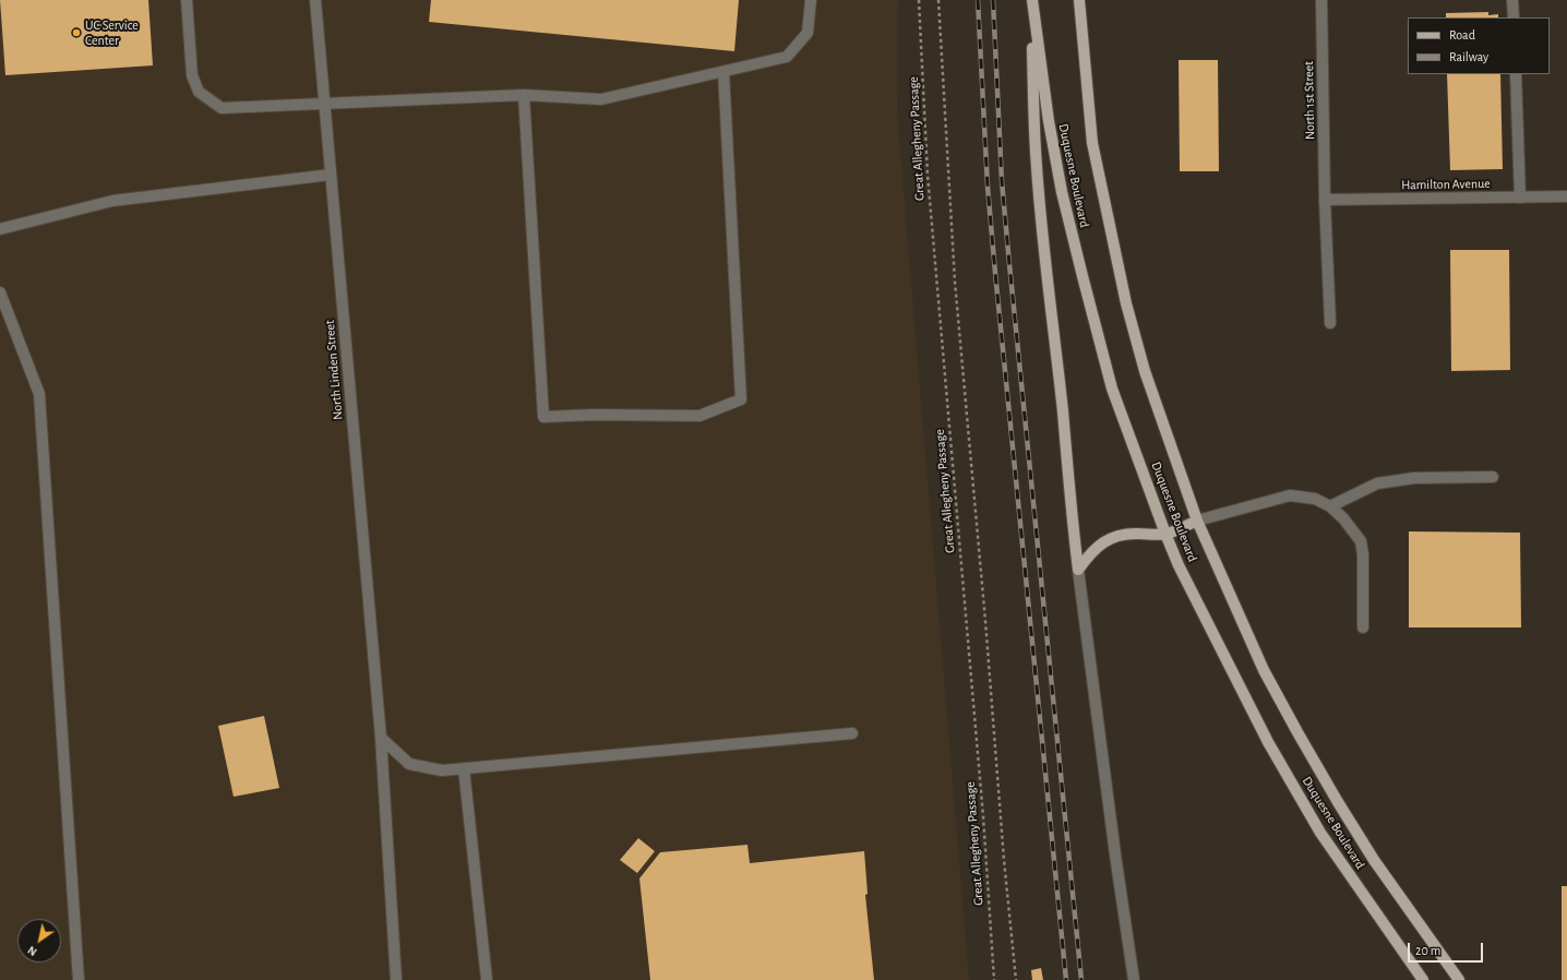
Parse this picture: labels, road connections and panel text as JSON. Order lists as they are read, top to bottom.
{
  "streets": {
    "main road": ["Duquesne Boulevard"],
    "street": ["North 1st Street", "Hamilton Avenue", "North Linden Street"],
    "path": ["Great Allegheny Passage"]
  },
  "crossings": [
    ["North 1st Street", "Hamilton Avenue"]
  ],
  "places": ["UC Service Center"],
  "legend": ["Road", "Railway"],
  "scale_bar": "20 m",
  "north": "bottom left"
}
